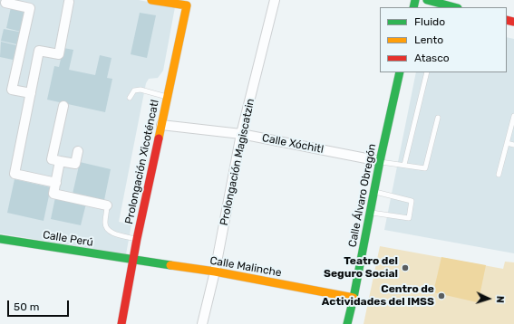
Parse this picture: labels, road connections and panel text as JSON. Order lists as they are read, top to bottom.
{
  "streets": {
    "street": [
      "Calle Xóchitl",
      "Prolongación Xicoténcatl",
      "Prolongación Magiscatzin",
      "Calle Álvaro Obregón",
      "Calle Perú",
      "Calle Malinche"
    ]
  },
  "crossings": [
    ["Calle Xóchitl", "Prolongación Xicoténcatl"],
    ["Calle Xóchitl", "Prolongación Magiscatzin"],
    ["Calle Xóchitl", "Calle Álvaro Obregón"],
    ["Prolongación Xicoténcatl", "Calle Perú"],
    ["Prolongación Xicoténcatl", "Calle Malinche"],
    ["Prolongación Magiscatzin", "Calle Malinche"],
    ["Calle Álvaro Obregón", "Calle Malinche"],
    ["Calle Perú", "Calle Malinche"]
  ],
  "places": ["Teatro del Seguro Social", "Centro de Actividades del IMSS"],
  "legend": ["Fluido", "Lento", "Atasco"],
  "scale_bar": "50 m",
  "north": "right"
}
